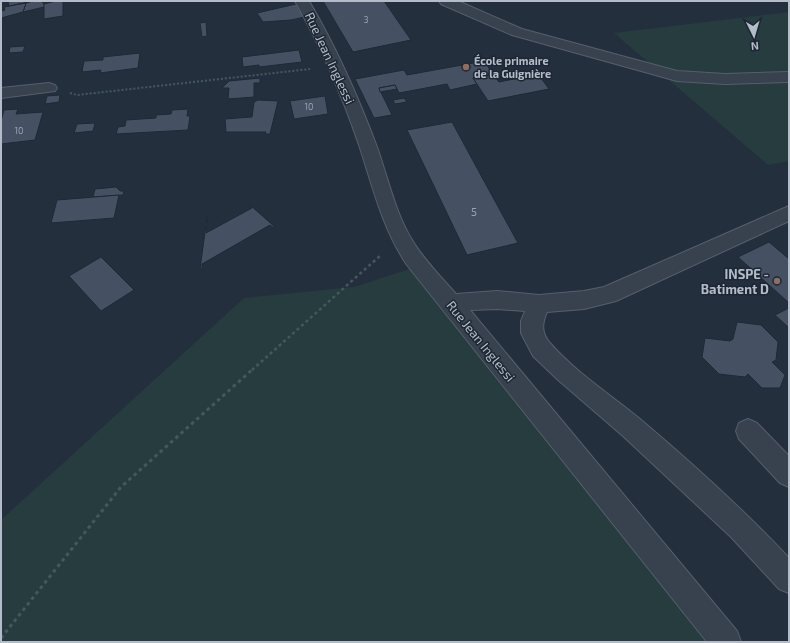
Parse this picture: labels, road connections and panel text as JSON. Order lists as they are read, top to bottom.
{
  "streets": {
    "street": ["Rue Jean Inglessi"]
  },
  "places": ["École primaire de la Guignière", "INSPE - Batiment D"],
  "house_numbers": [
    "3",
    "10",
    "10",
    "5"
  ],
  "north": "bottom"
}
